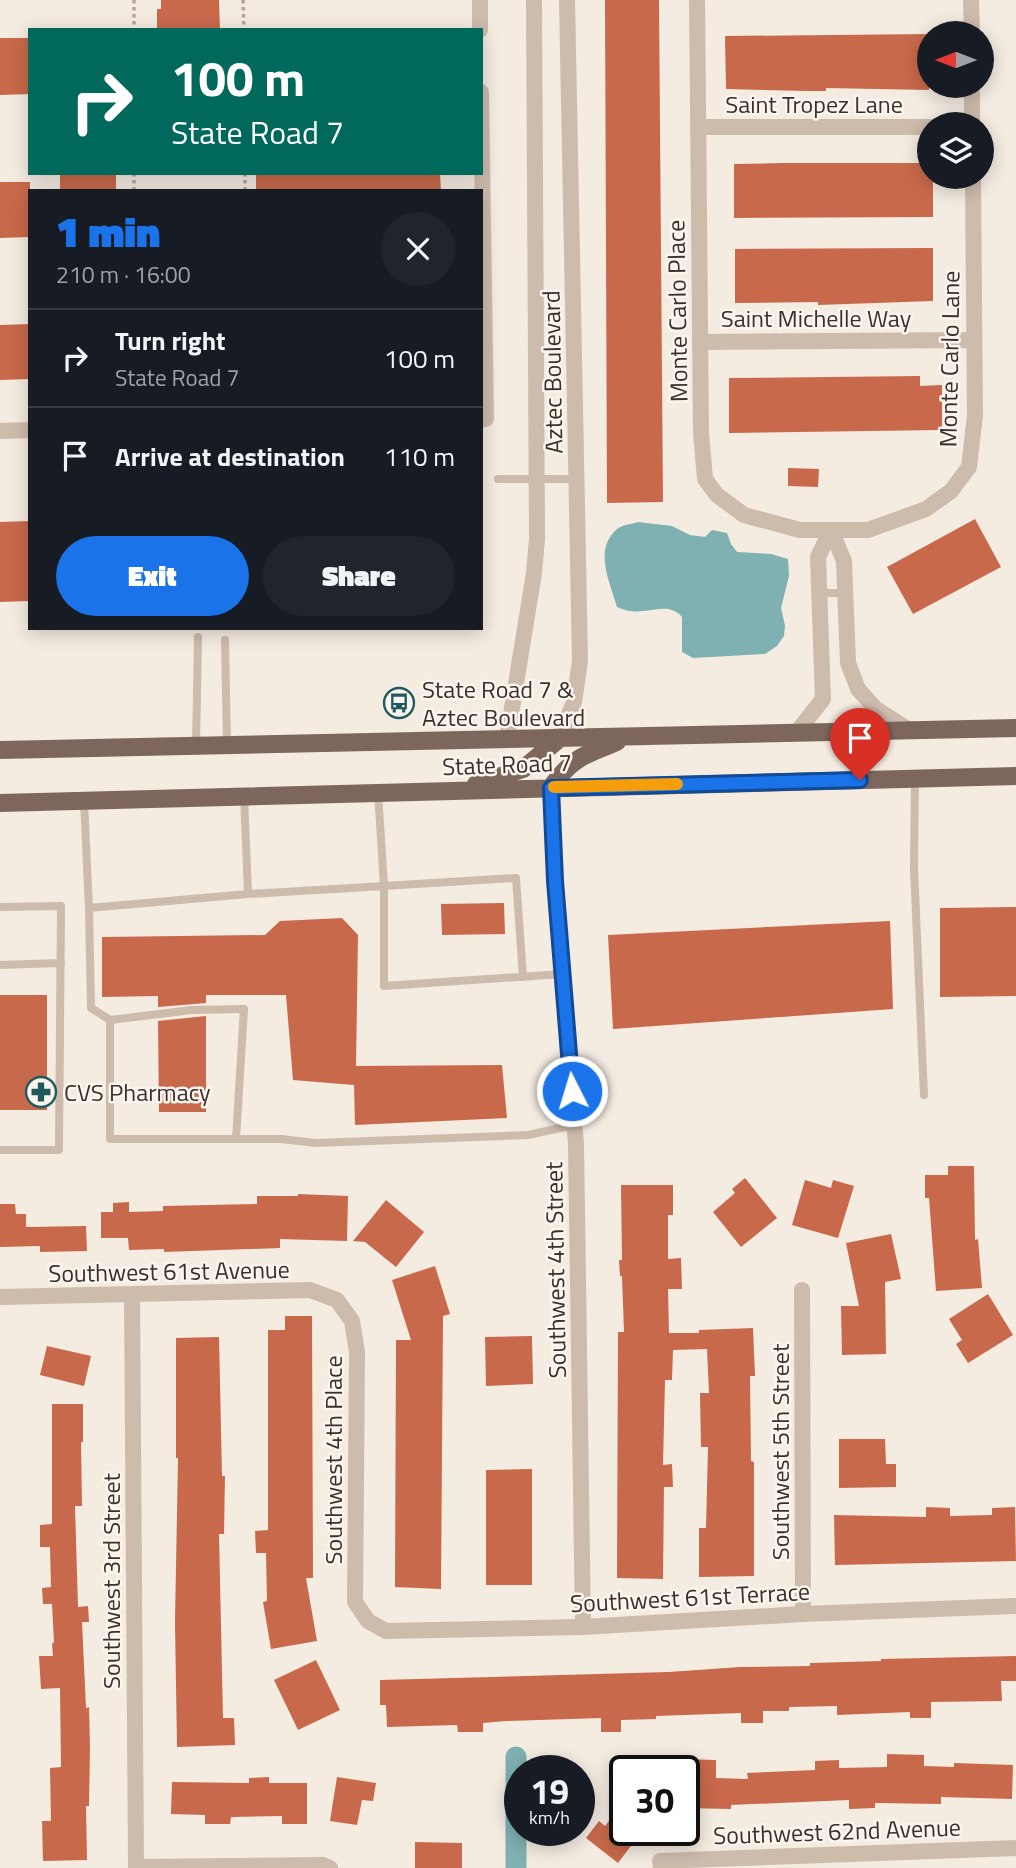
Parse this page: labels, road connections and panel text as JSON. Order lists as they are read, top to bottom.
{
  "streets": {
    "main road": ["State Road 7"],
    "street": [
      "Saint Tropez Lane",
      "Monte Carlo Place",
      "Saint Michelle Way",
      "Monte Carlo Lane",
      "Aztec Boulevard",
      "Southwest 4th Street",
      "Southwest 61st Avenue",
      "Southwest 5th Street",
      "Southwest 4th Place",
      "Southwest 3rd Street",
      "Southwest 61st Terrace",
      "Southwest 62nd Avenue"
    ]
  },
  "crossings": [
    ["Saint Tropez Lane", "Monte Carlo Place"],
    ["Monte Carlo Place", "Saint Michelle Way"],
    ["Monte Carlo Place", "Monte Carlo Lane"],
    ["Saint Michelle Way", "Monte Carlo Lane"],
    ["Aztec Boulevard", "State Road 7"],
    ["State Road 7", "Southwest 4th Street"],
    ["Southwest 4th Street", "Southwest 61st Terrace"],
    ["Southwest 61st Avenue", "Southwest 4th Place"],
    ["Southwest 61st Avenue", "Southwest 3rd Street"],
    ["Southwest 5th Street", "Southwest 61st Terrace"],
    ["Southwest 4th Place", "Southwest 61st Terrace"]
  ],
  "places": {
    "bus stop": ["State Road 7 & Aztec Boulevard"],
    "pharmacy": ["CVS Pharmacy"]
  },
  "north": "left",
  "page": {
    "turn": ["100 m", "State Road 7"],
    "heading": ["1 min", "210 m · 16:00"],
    "list": [
      {
        "name": "Turn right",
        "note": "State Road 7",
        "value": "100 m"
      },
      {
        "name": "Arrive at destination",
        "value": "110 m"
      }
    ],
    "buttons": ["Exit", "Share"],
    "speed": "19 km/h",
    "limit": "30"
  }
}
